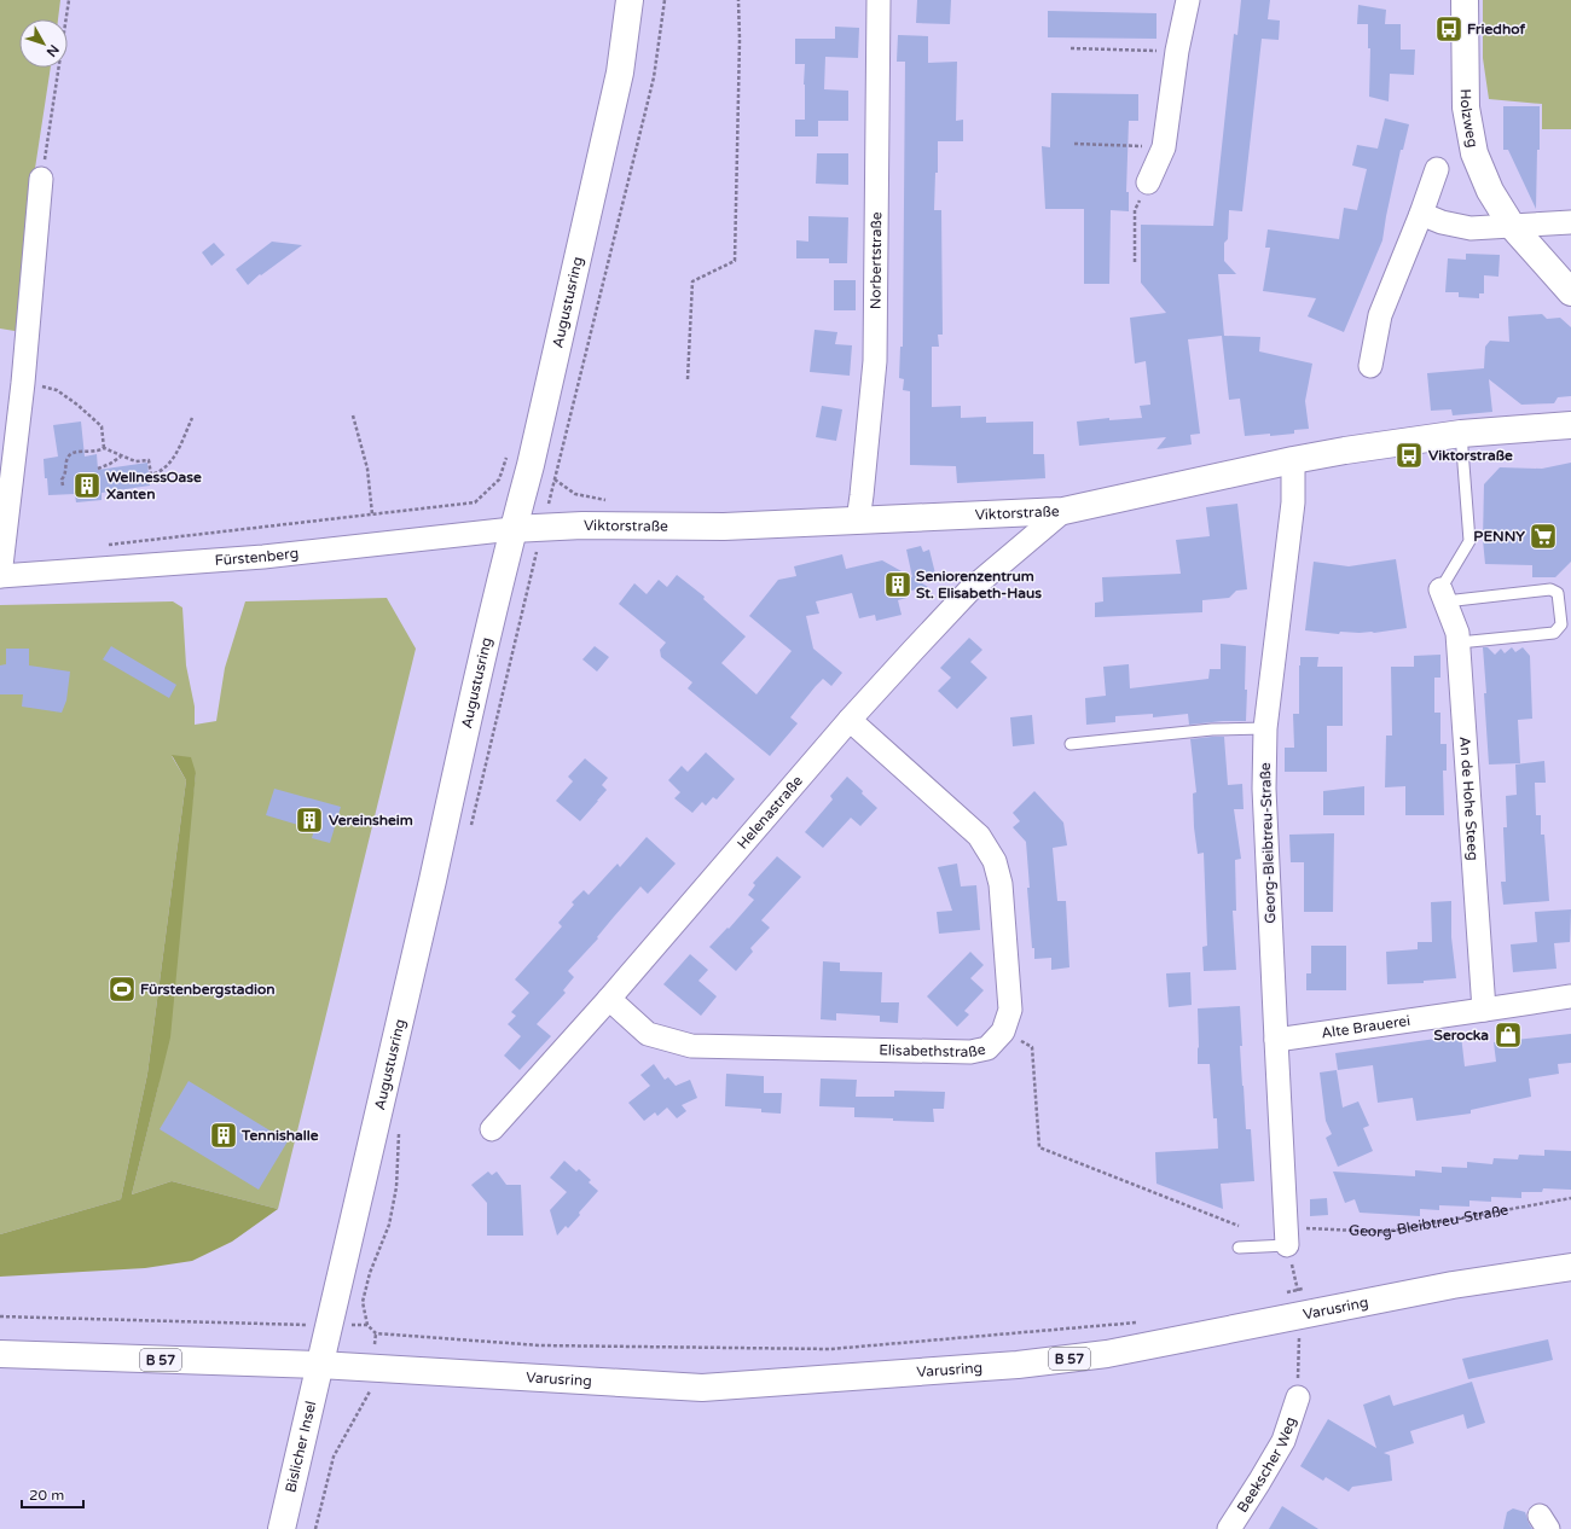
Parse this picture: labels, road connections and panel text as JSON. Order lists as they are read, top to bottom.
{
  "streets": {
    "main road": [
      "Holzweg",
      "Augustusring",
      "Viktorstraße",
      "Varusring",
      "B 57",
      "Bislicher Insel"
    ],
    "street": [
      "Norbertstraße",
      "Fürstenberg",
      "An de Hohe Steeg",
      "Helenastraße",
      "Georg-Bleibtreu-Straße",
      "Alte Brauerei",
      "Elisabethstraße",
      "Beekscher Weg"
    ]
  },
  "crossings": [
    ["Norbertstraße", "Viktorstraße"],
    ["Augustusring", "Viktorstraße"],
    ["Augustusring", "Fürstenberg"],
    ["Augustusring", "Varusring"],
    ["Augustusring", "B 57"],
    ["Augustusring", "Bislicher Insel"],
    ["Viktorstraße", "Fürstenberg"],
    ["Viktorstraße", "Helenastraße"],
    ["Viktorstraße", "Georg-Bleibtreu-Straße"],
    ["An de Hohe Steeg", "Alte Brauerei"],
    ["Helenastraße", "Elisabethstraße"],
    ["Georg-Bleibtreu-Straße", "Alte Brauerei"],
    ["Varusring", "B 57"],
    ["Varusring", "Bislicher Insel"],
    ["B 57", "Bislicher Insel"]
  ],
  "places": {
    "bus stop": ["Friedhof", "Viktorstraße"],
    "building": [
      "WellnessOase Xanten",
      "Seniorenzentrum St. Elisabeth-Haus",
      "Vereinsheim",
      "Tennishalle"
    ],
    "supermarket": ["PENNY"],
    "sports": ["Fürstenbergstadion"],
    "shop": ["Serocka"]
  },
  "scale_bar": "20 m",
  "north": "bottom right"
}
